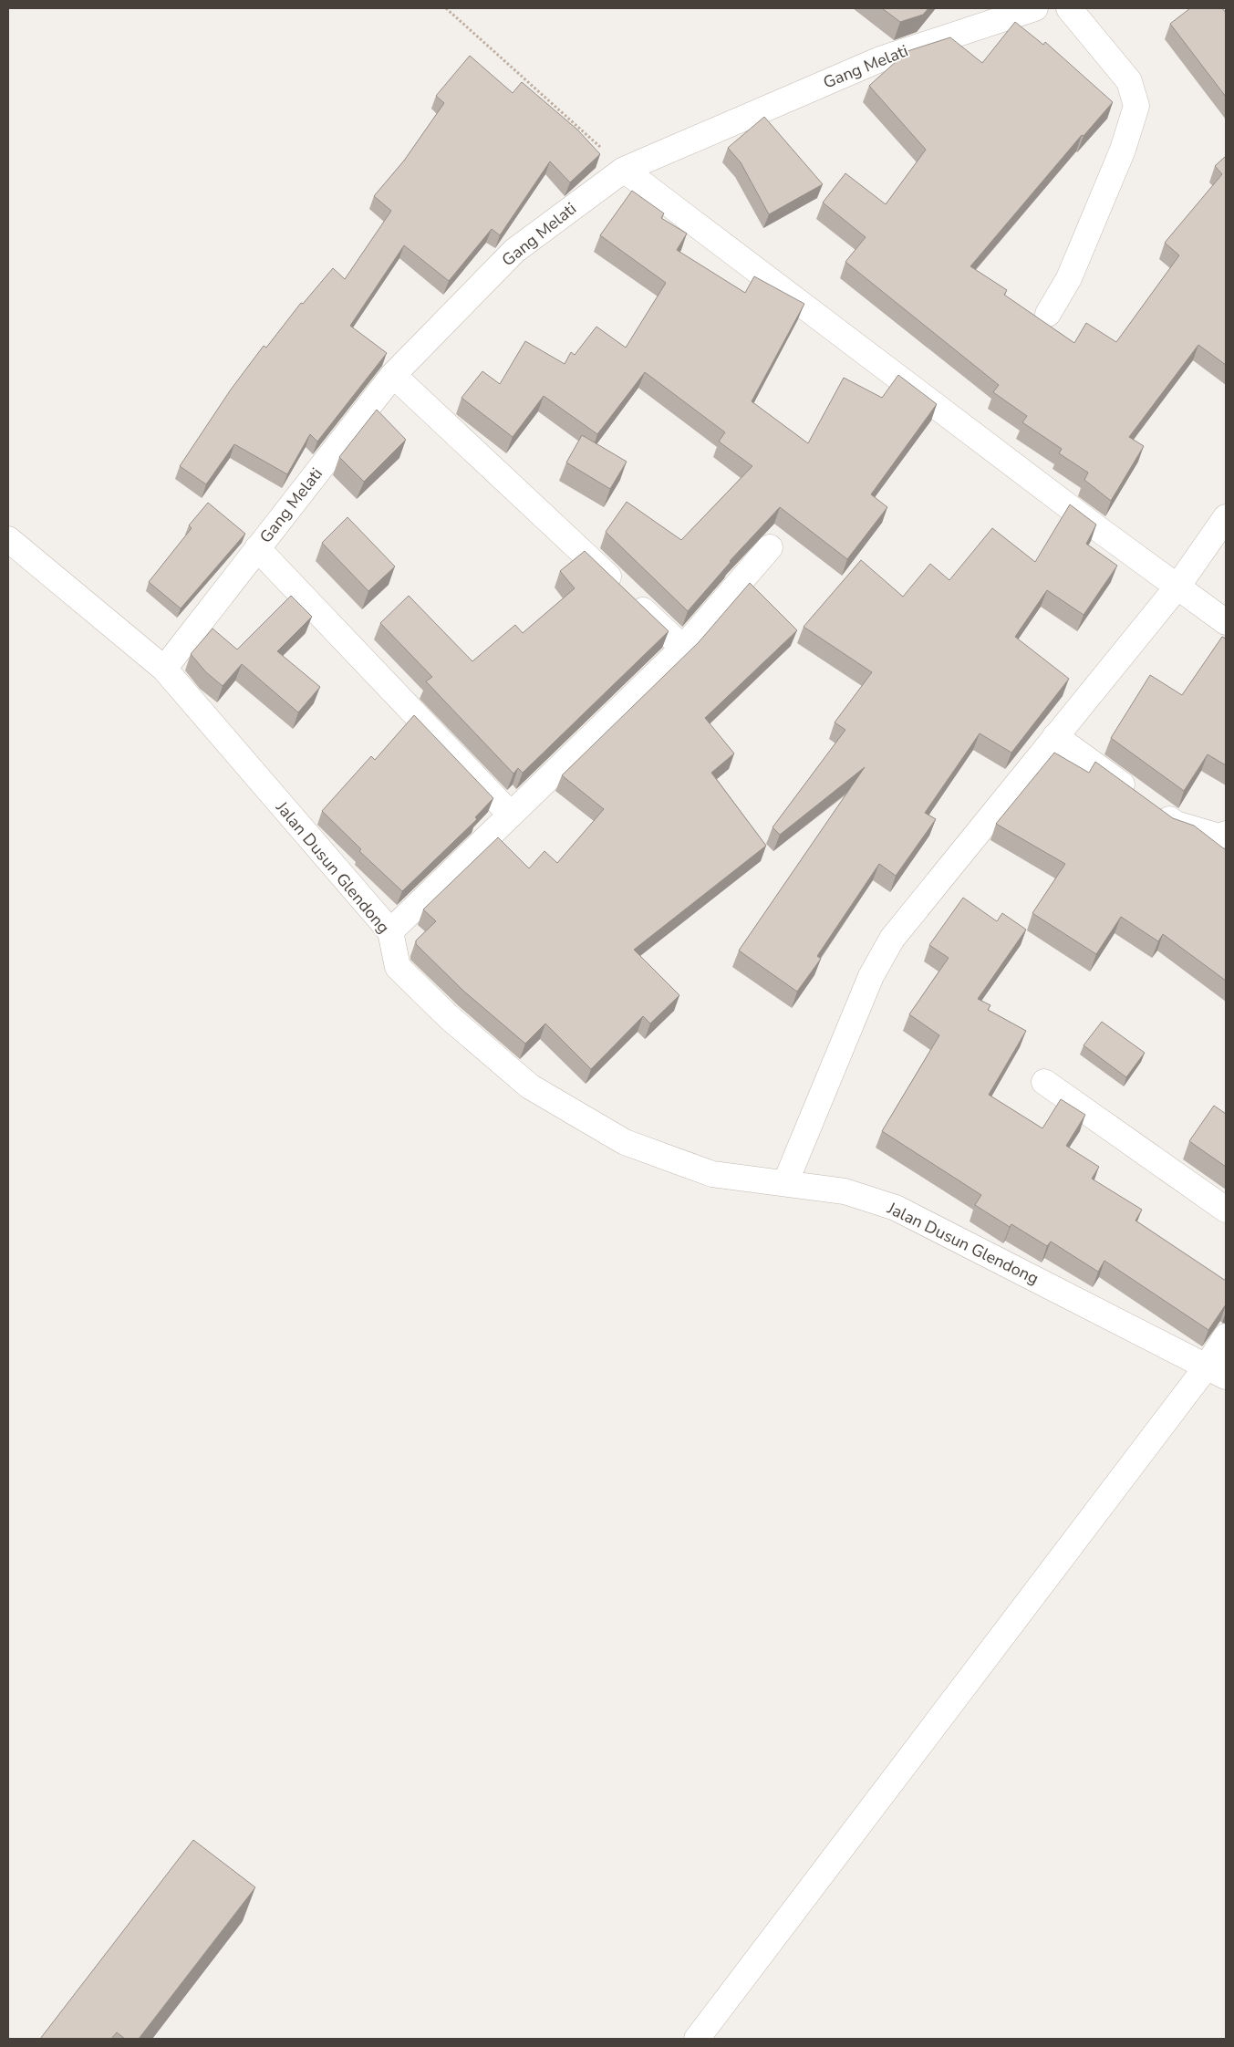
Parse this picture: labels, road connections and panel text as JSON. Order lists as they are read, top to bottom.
{
  "streets": {
    "street": ["Gang Melati", "Jalan Dusun Glendong"]
  },
  "crossings": [
    ["Gang Melati", "Jalan Dusun Glendong"]
  ]
}
